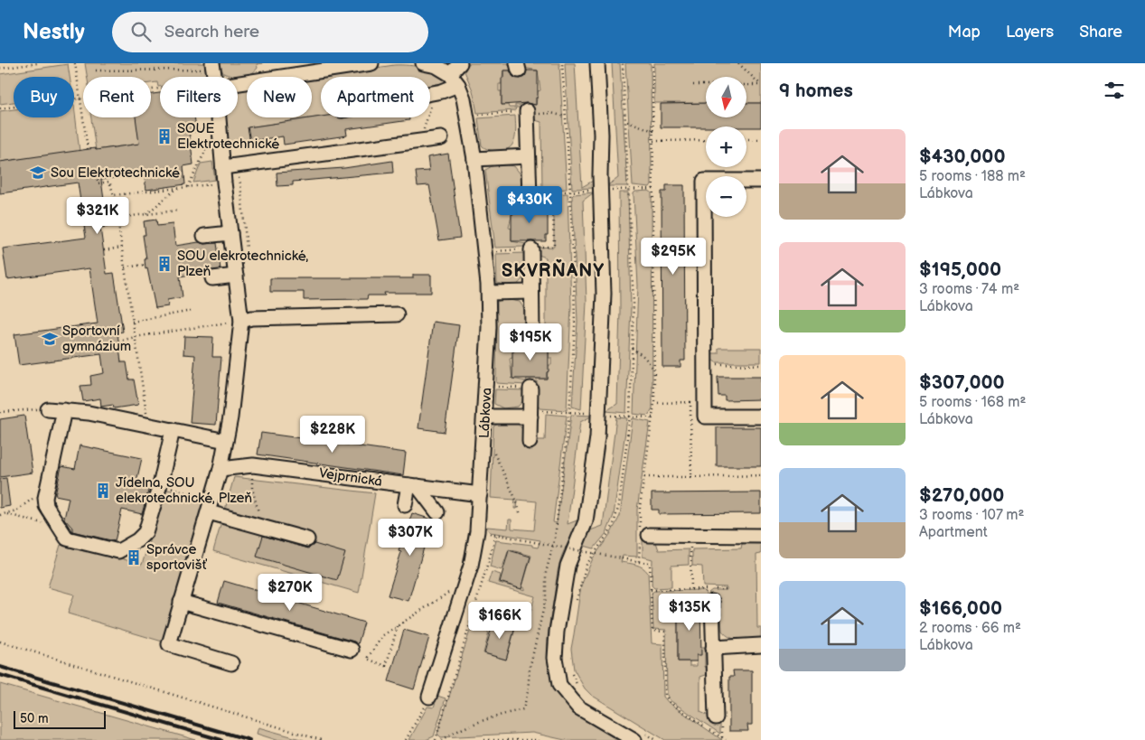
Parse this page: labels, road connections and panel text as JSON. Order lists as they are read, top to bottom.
{
  "streets": {
    "street": ["Lábkova", "Vejprnická"]
  },
  "crossings": [
    ["Lábkova", "Vejprnická"]
  ],
  "districts": ["SKVRŇANY"],
  "places": {
    "building": [
      "SOUE Elektrotechnické",
      "SOU elekrotechnické, Plzeň",
      "Jídelna, SOU elekrotechnické, Plzeň",
      "Správce sportovišť"
    ],
    "school or university": ["Sou Elektrotechnické", "Sportovní gymnázium"]
  },
  "scale_bar": "50 m",
  "north": "bottom",
  "page": {
    "header": "Nestly",
    "search": "Search here",
    "nav": ["Map", "Layers", "Share"],
    "heading": "9 homes",
    "map_buttons": ["+", "−"],
    "chip": [
      "Buy",
      "Rent",
      "Filters",
      "New",
      "Apartment"
    ],
    "list": [
      {
        "name": "$430,000",
        "note": "5 rooms · 188 m² · Lábkova"
      },
      {
        "name": "$195,000",
        "note": "3 rooms · 74 m² · Lábkova"
      },
      {
        "name": "$307,000",
        "note": "5 rooms · 168 m² · Lábkova"
      },
      {
        "name": "$270,000",
        "note": "3 rooms · 107 m² · Apartment"
      },
      {
        "name": "$166,000",
        "note": "2 rooms · 66 m² · Lábkova"
      }
    ],
    "price": [
      "$430K",
      "$321K",
      "$295K",
      "$195K",
      "$228K",
      "$307K",
      "$270K",
      "$135K",
      "$166K"
    ],
    "scale": "50 m"
  }
}
